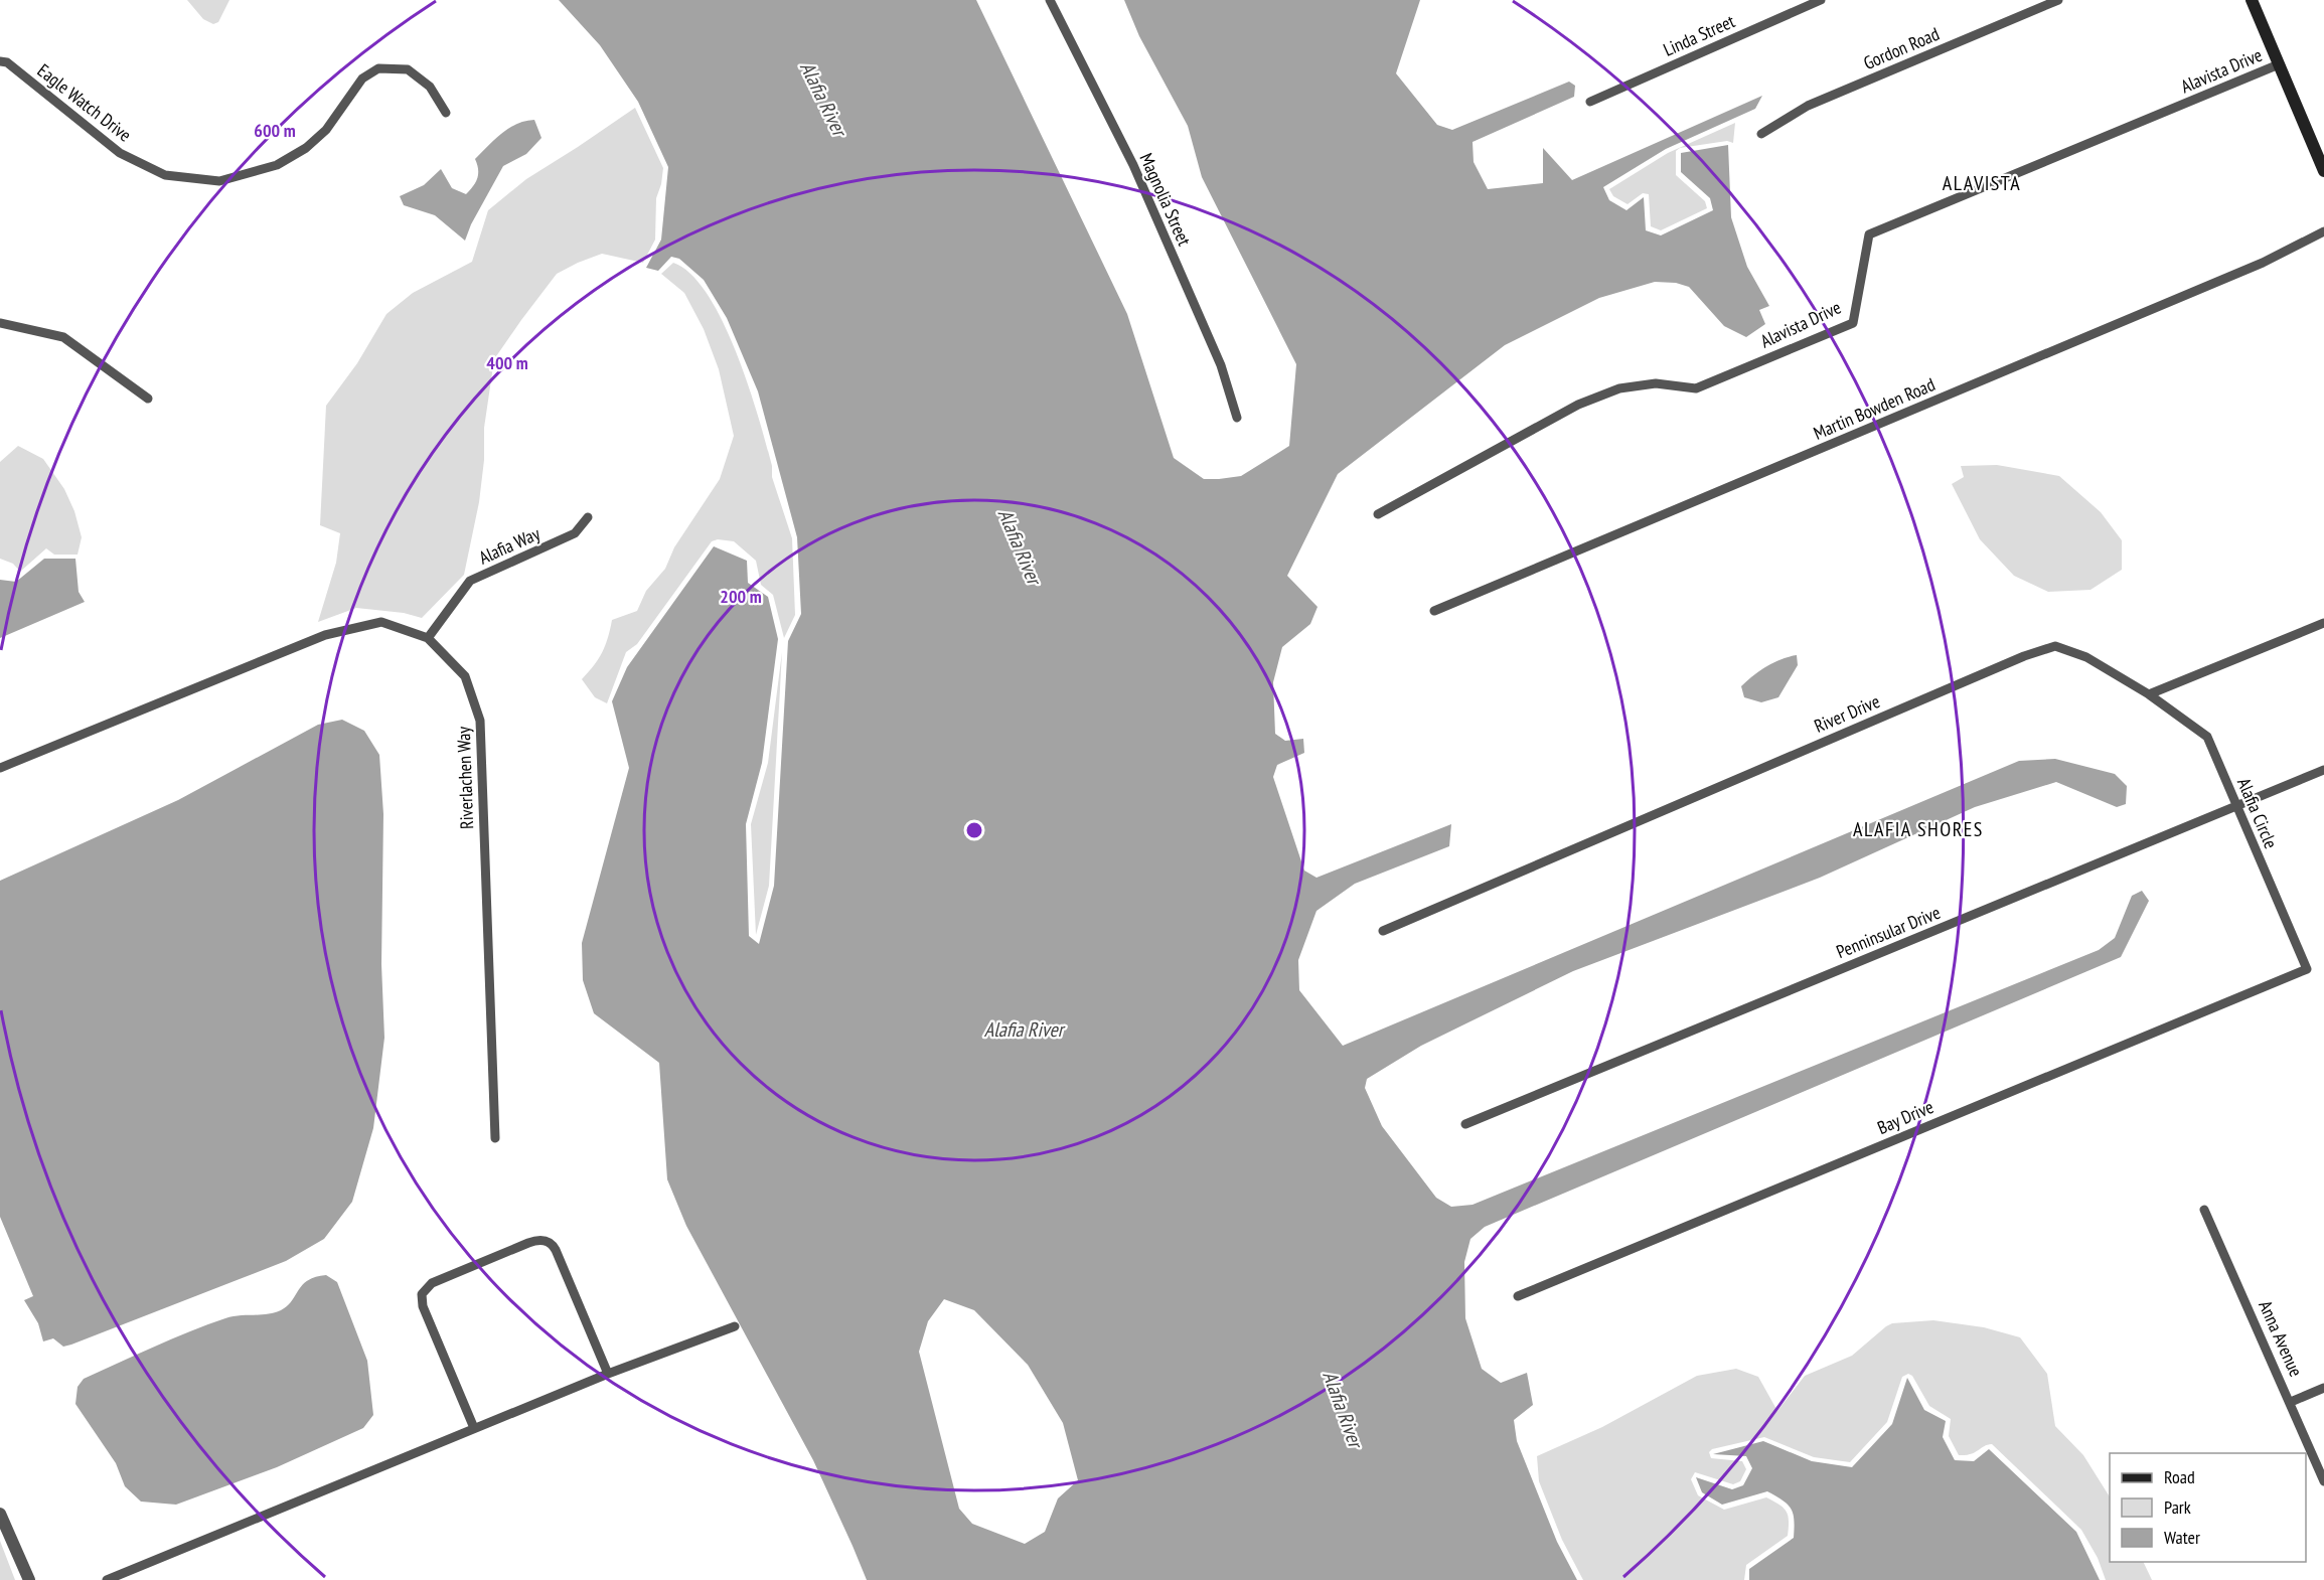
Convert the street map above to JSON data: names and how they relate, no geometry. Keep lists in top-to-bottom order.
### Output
{
  "streets": {
    "street": [
      "Linda Street",
      "Gordon Road",
      "Alavista Drive",
      "Eagle Watch Drive",
      "Magnolia Street",
      "Martin Bowden Road",
      "Alafia Way",
      "River Drive",
      "Riverlachen Way",
      "Alafia Circle",
      "Penninsular Drive",
      "Bay Drive",
      "Anna Avenue"
    ]
  },
  "crossings": [
    ["Alafia Way", "Riverlachen Way"],
    ["River Drive", "Alafia Circle"],
    ["Alafia Circle", "Penninsular Drive"],
    ["Alafia Circle", "Bay Drive"]
  ],
  "districts": ["ALAVISTA", "ALAFIA SHORES"],
  "water": ["Alafia River"],
  "legend": ["Road", "Park", "Water"],
  "rings": ["600 m", "400 m", "200 m"]
}
